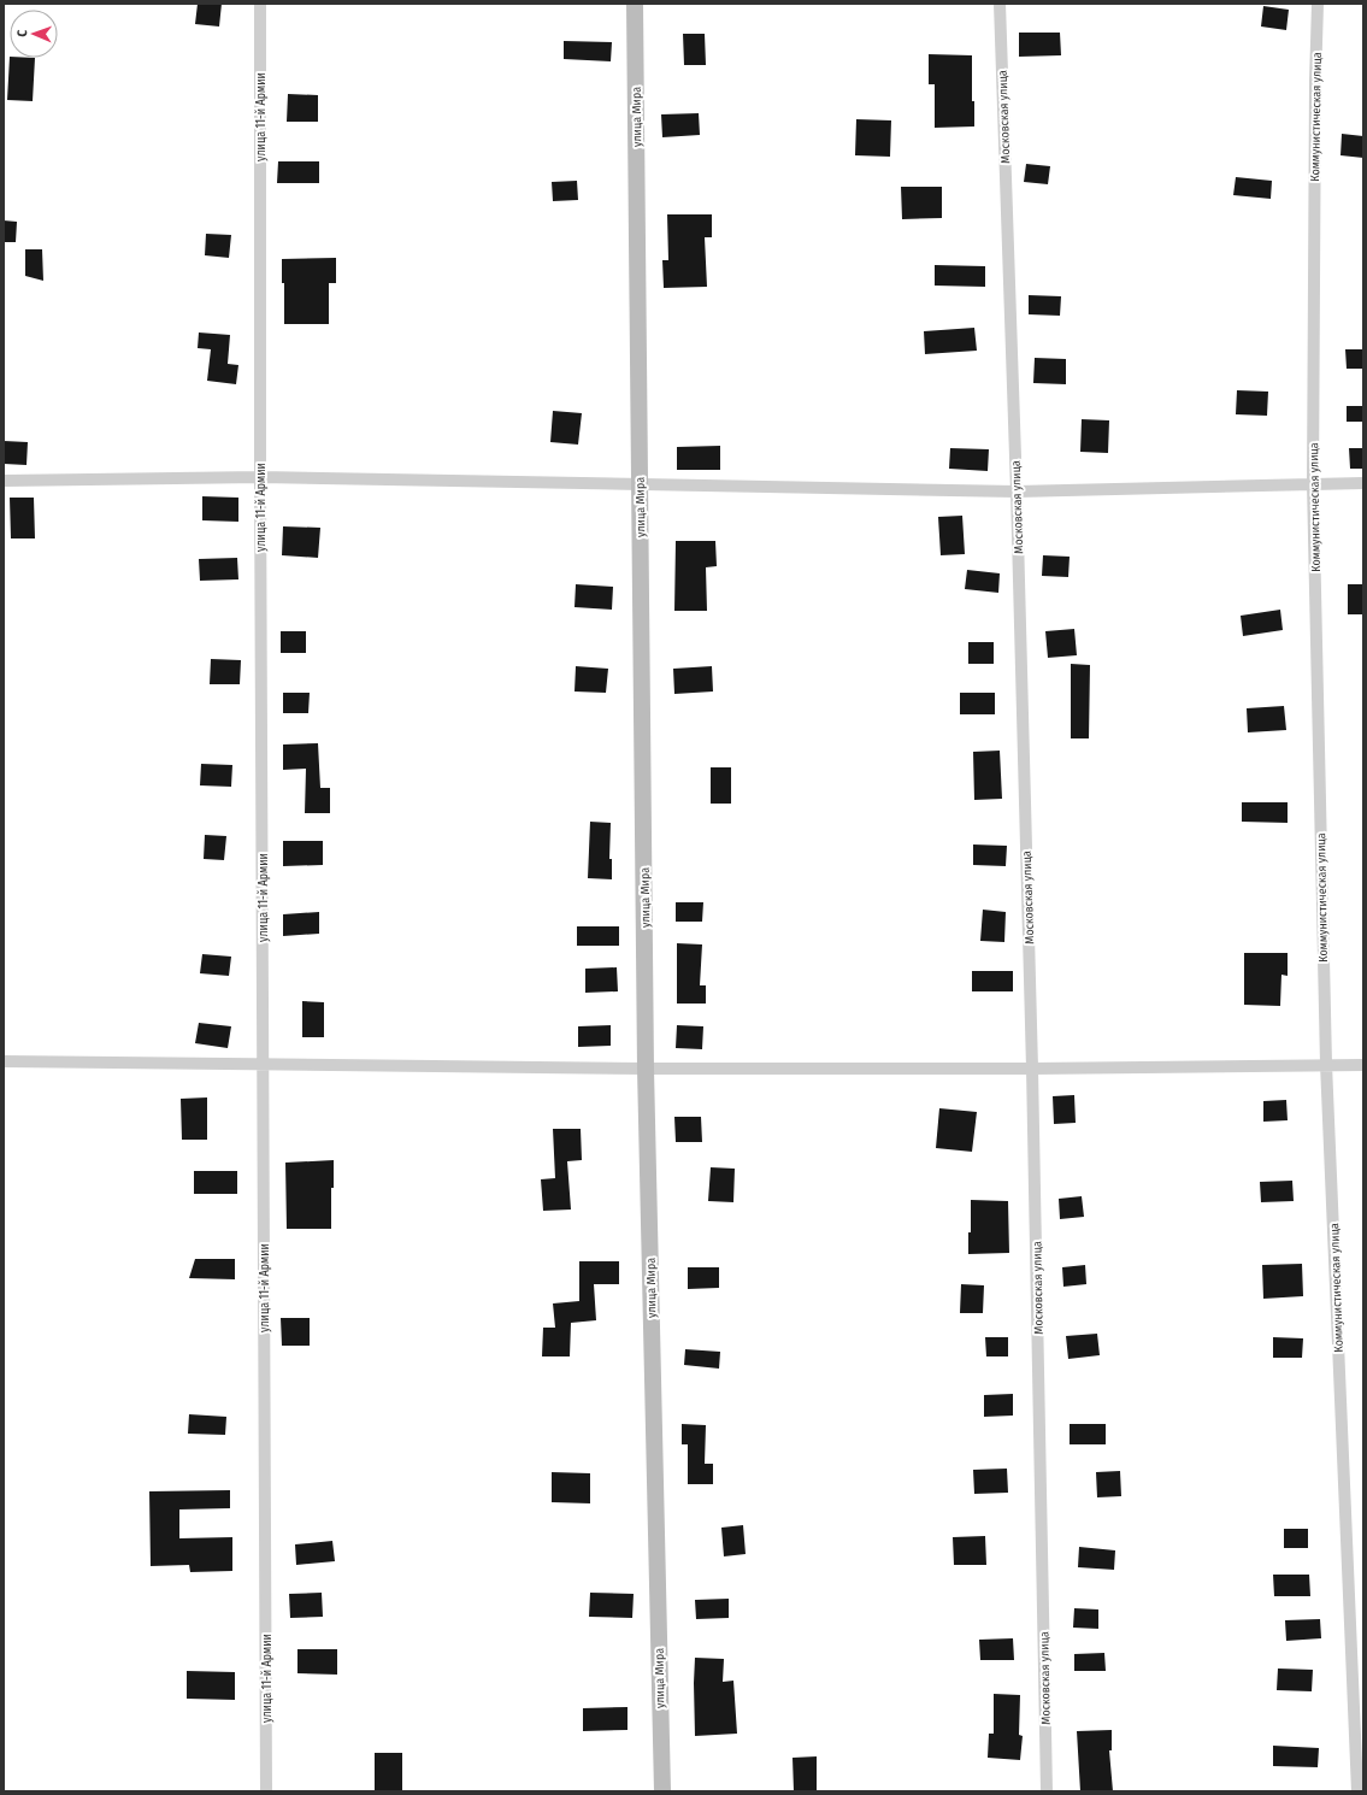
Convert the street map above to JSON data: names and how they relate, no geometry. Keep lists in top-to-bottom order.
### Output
{
  "streets": {
    "street": [
      "улица 11-й Армии",
      "улица Мира",
      "Московская улица",
      "Коммунистическая улица"
    ]
  },
  "north": "left"
}
